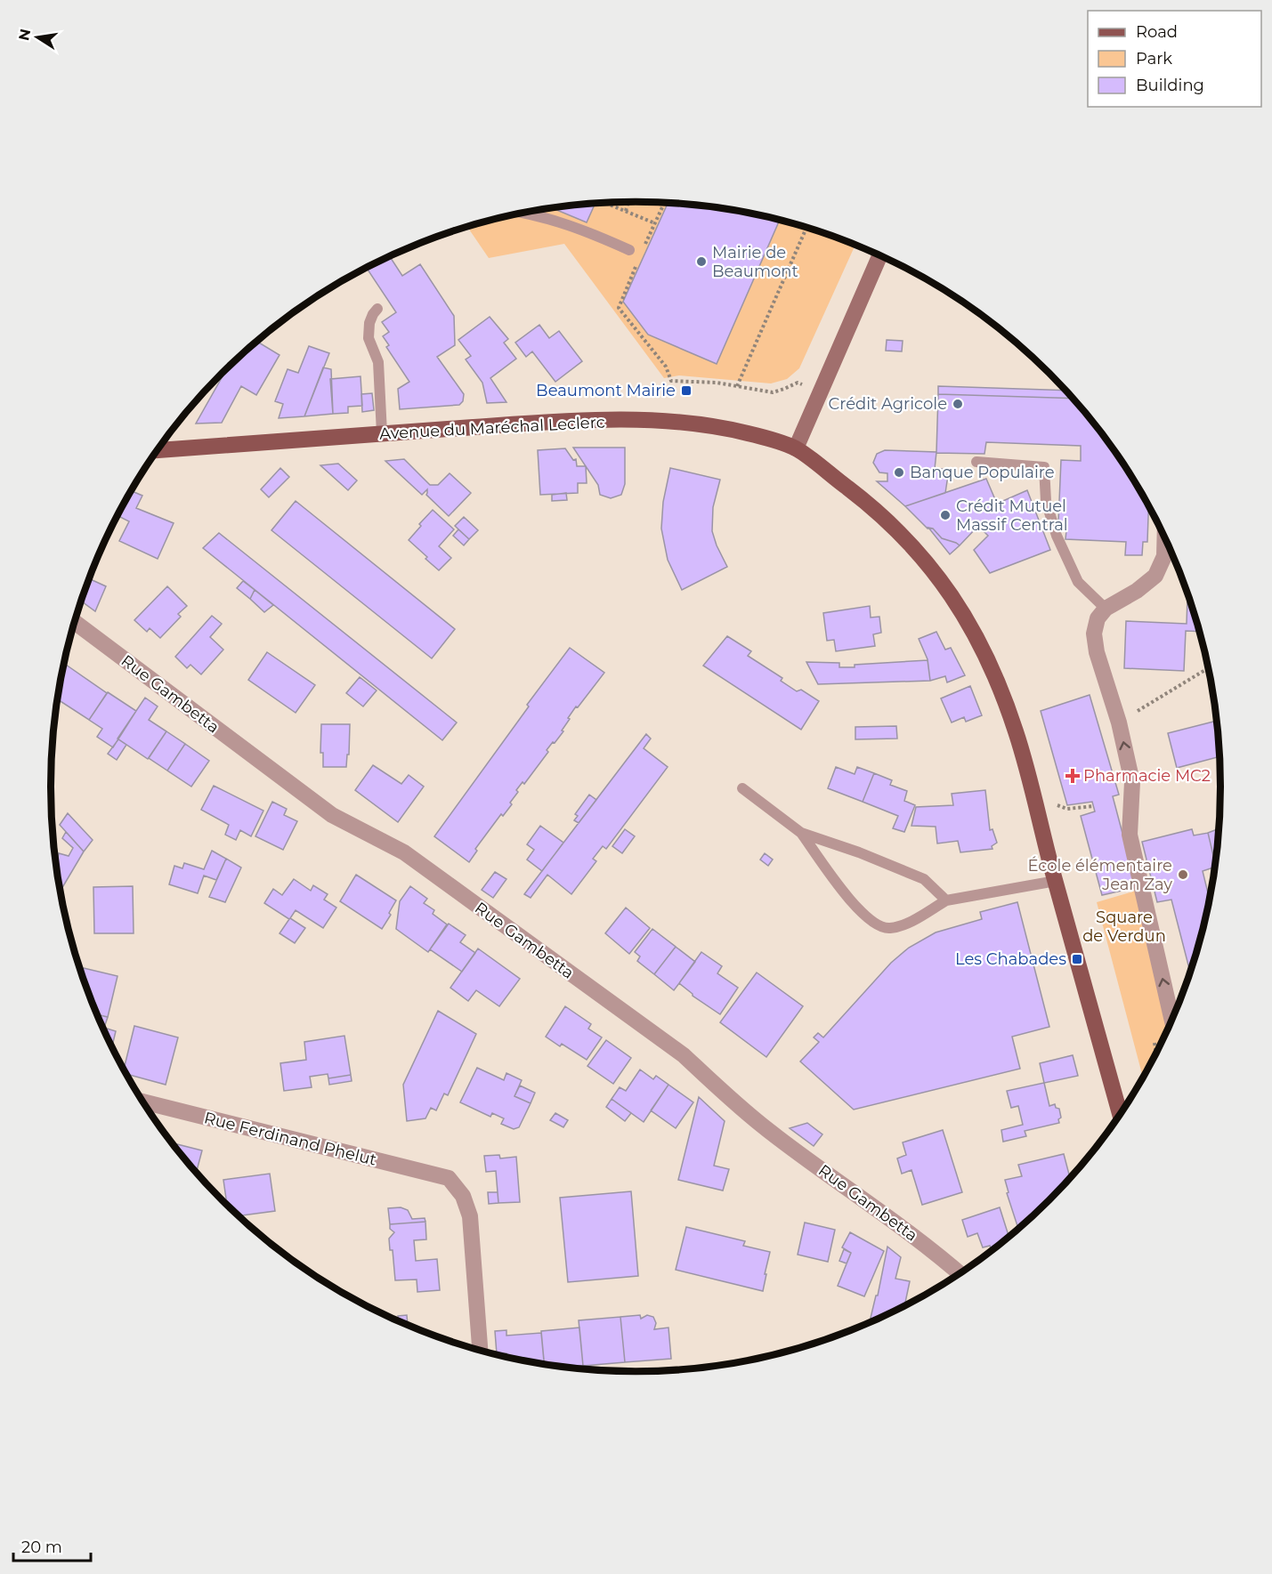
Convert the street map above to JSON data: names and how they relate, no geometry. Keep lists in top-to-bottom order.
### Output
{
  "streets": {
    "main road": ["Avenue du Maréchal Leclerc"],
    "street": ["Rue Gambetta", "Rue Ferdinand Phelut"]
  },
  "parks": ["Square de Verdun"],
  "places": {
    "other": [
      "Mairie de Beaumont",
      "Crédit Agricole",
      "Banque Populaire",
      "Crédit Mutuel Massif Central",
      "École élémentaire Jean Zay"
    ],
    "transit": ["Beaumont Mairie", "Les Chabades"],
    "health": ["Pharmacie MC2"]
  },
  "legend": ["Road", "Park", "Building"],
  "scale_bar": "20 m",
  "north": "left"
}
